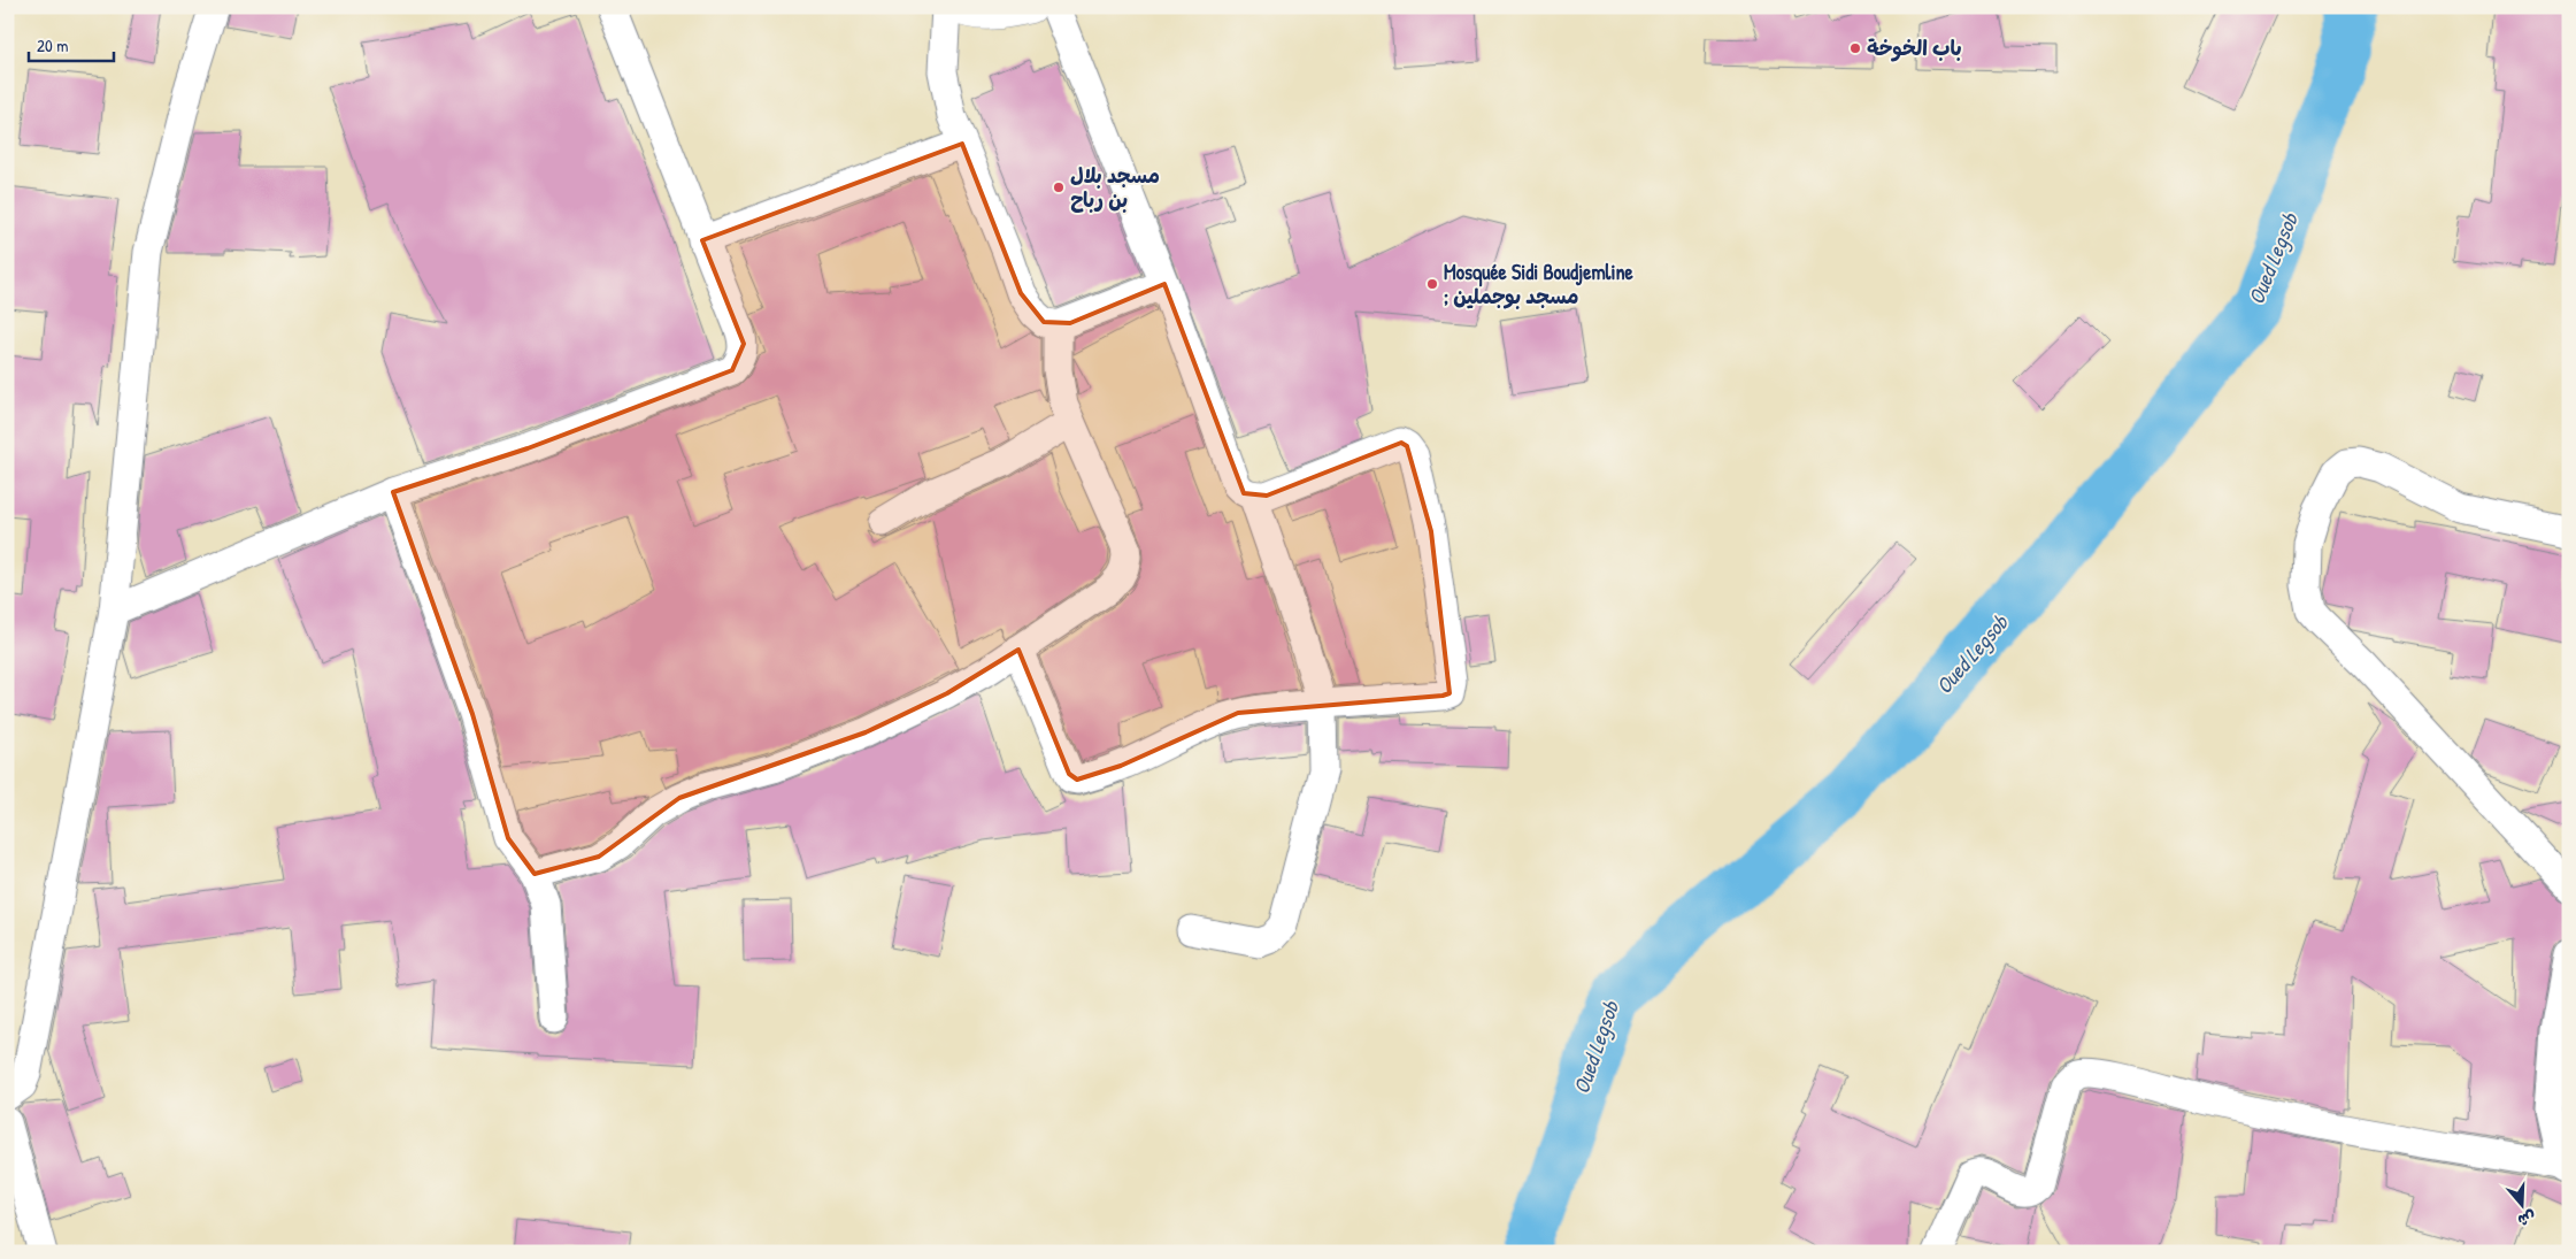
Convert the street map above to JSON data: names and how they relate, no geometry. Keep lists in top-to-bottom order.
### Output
{
  "water": ["Oued Legsob"],
  "places": ["باب الخوخة", "مسجد بلال بن رباح", "Mosquée Sidi Boudjemline ; مسجد بوجملين"],
  "scale_bar": "20 m",
  "north": "bottom"
}
